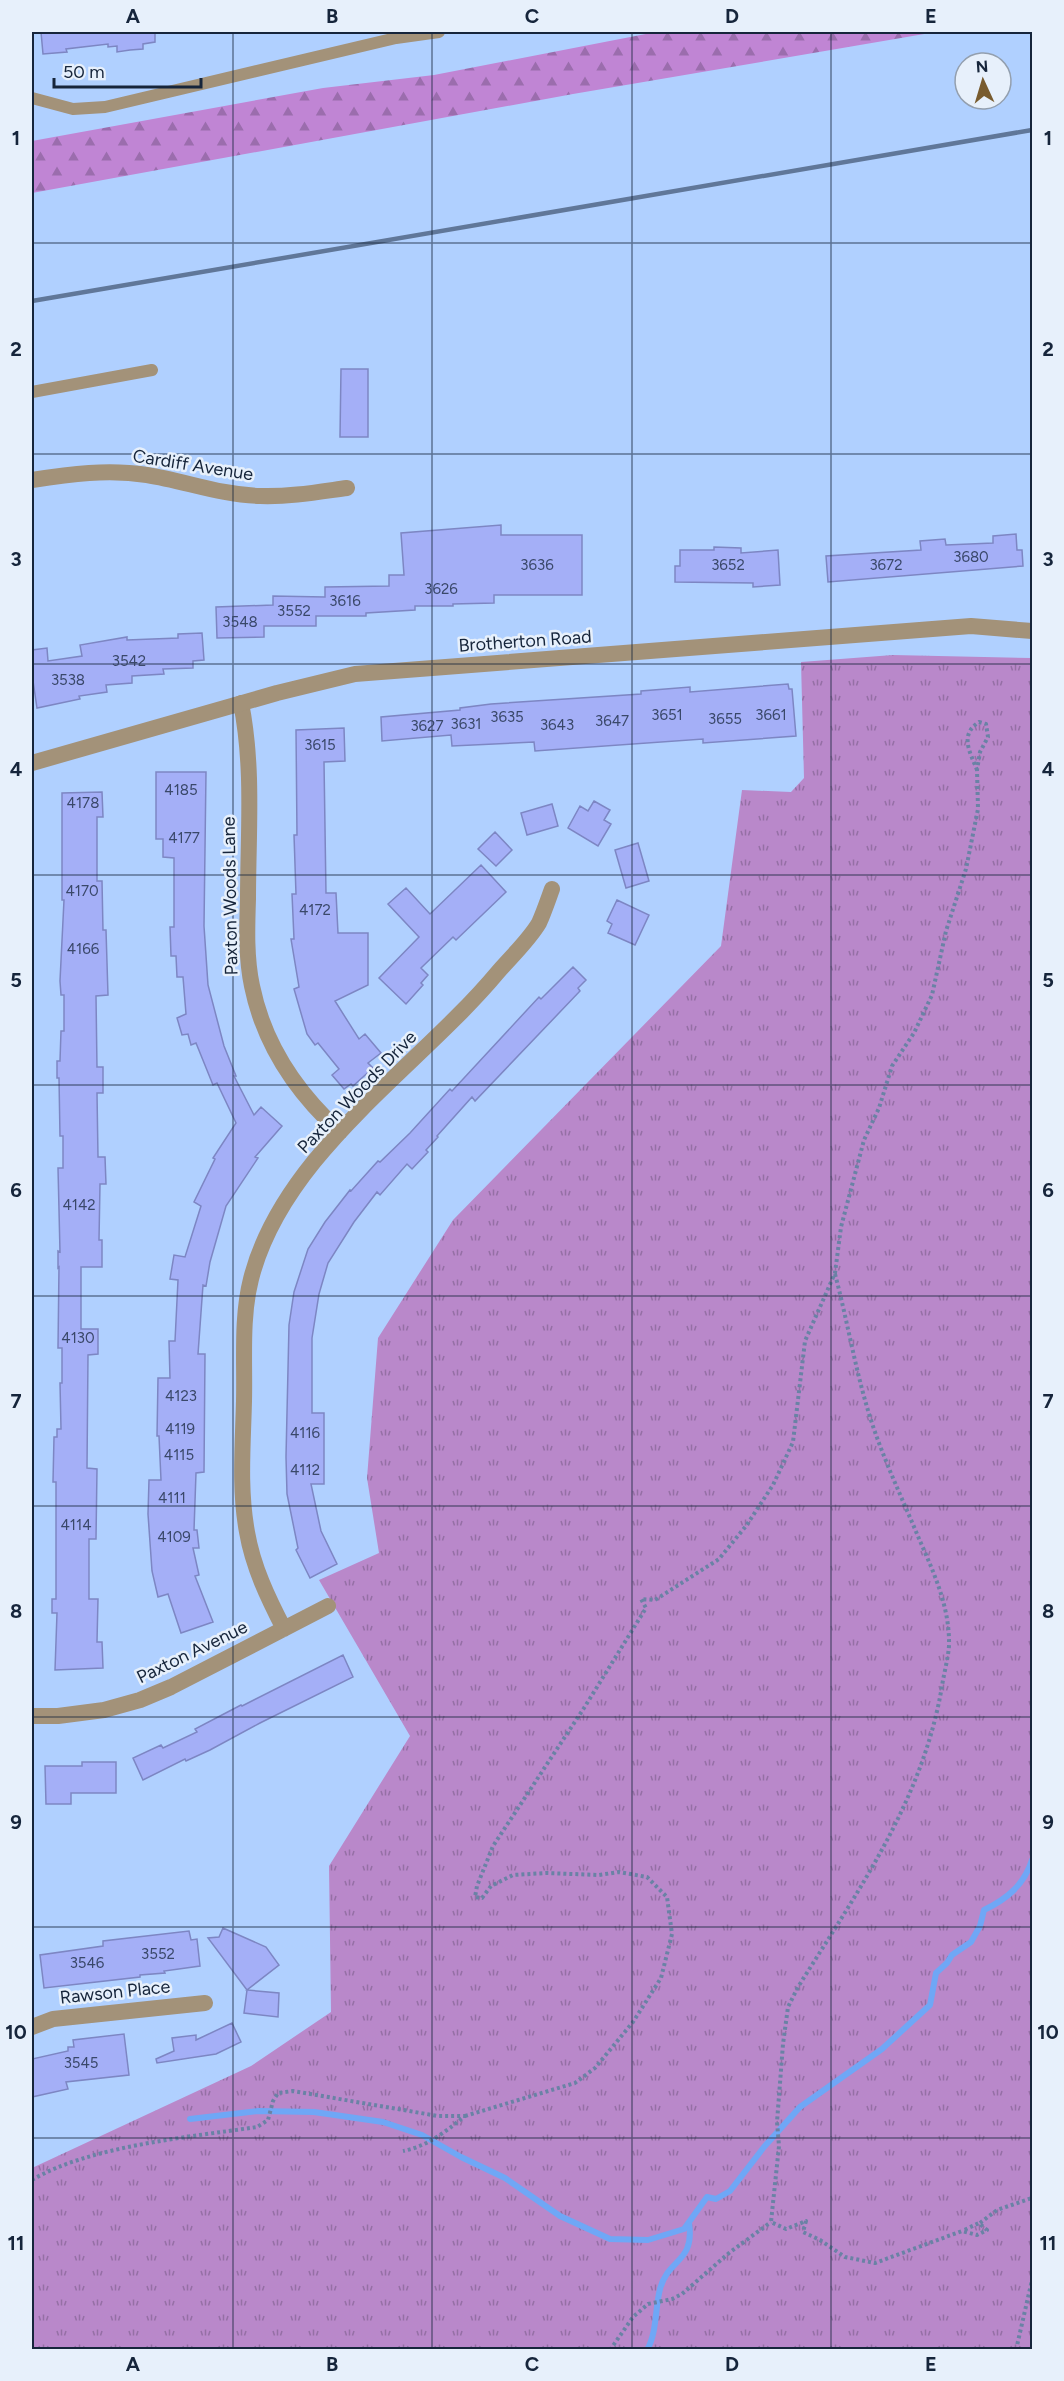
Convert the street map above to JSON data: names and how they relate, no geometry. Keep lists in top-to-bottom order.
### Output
{
  "streets": {
    "street": [
      "Cardiff Avenue",
      "Brotherton Road",
      "Paxton Woods Lane",
      "Paxton Woods Drive",
      "Paxton Avenue",
      "Rawson Place"
    ]
  },
  "crossings": [
    ["Brotherton Road", "Paxton Woods Lane"],
    ["Paxton Woods Lane", "Paxton Woods Drive"],
    ["Paxton Woods Drive", "Paxton Avenue"]
  ],
  "house_numbers": [
    "3680",
    "3636",
    "3652",
    "3672",
    "3626",
    "3616",
    "3552",
    "3548",
    "3542",
    "3538",
    "3651",
    "3661",
    "3635",
    "3655",
    "3647",
    "3631",
    "3643",
    "3627",
    "3615",
    "4185",
    "4178",
    "4177",
    "4170",
    "4172",
    "4166",
    "4142",
    "4130",
    "4123",
    "4119",
    "4116",
    "4115",
    "4112",
    "4111",
    "4114",
    "4109",
    "3552",
    "3546",
    "3545"
  ],
  "scale_bar": "50 m",
  "north": "top",
  "grid": {
    "columns": [
      "A",
      "B",
      "C",
      "D",
      "E"
    ],
    "rows": [
      "1",
      "2",
      "3",
      "4",
      "5",
      "6",
      "7",
      "8",
      "9",
      "10",
      "11"
    ]
  }
}
